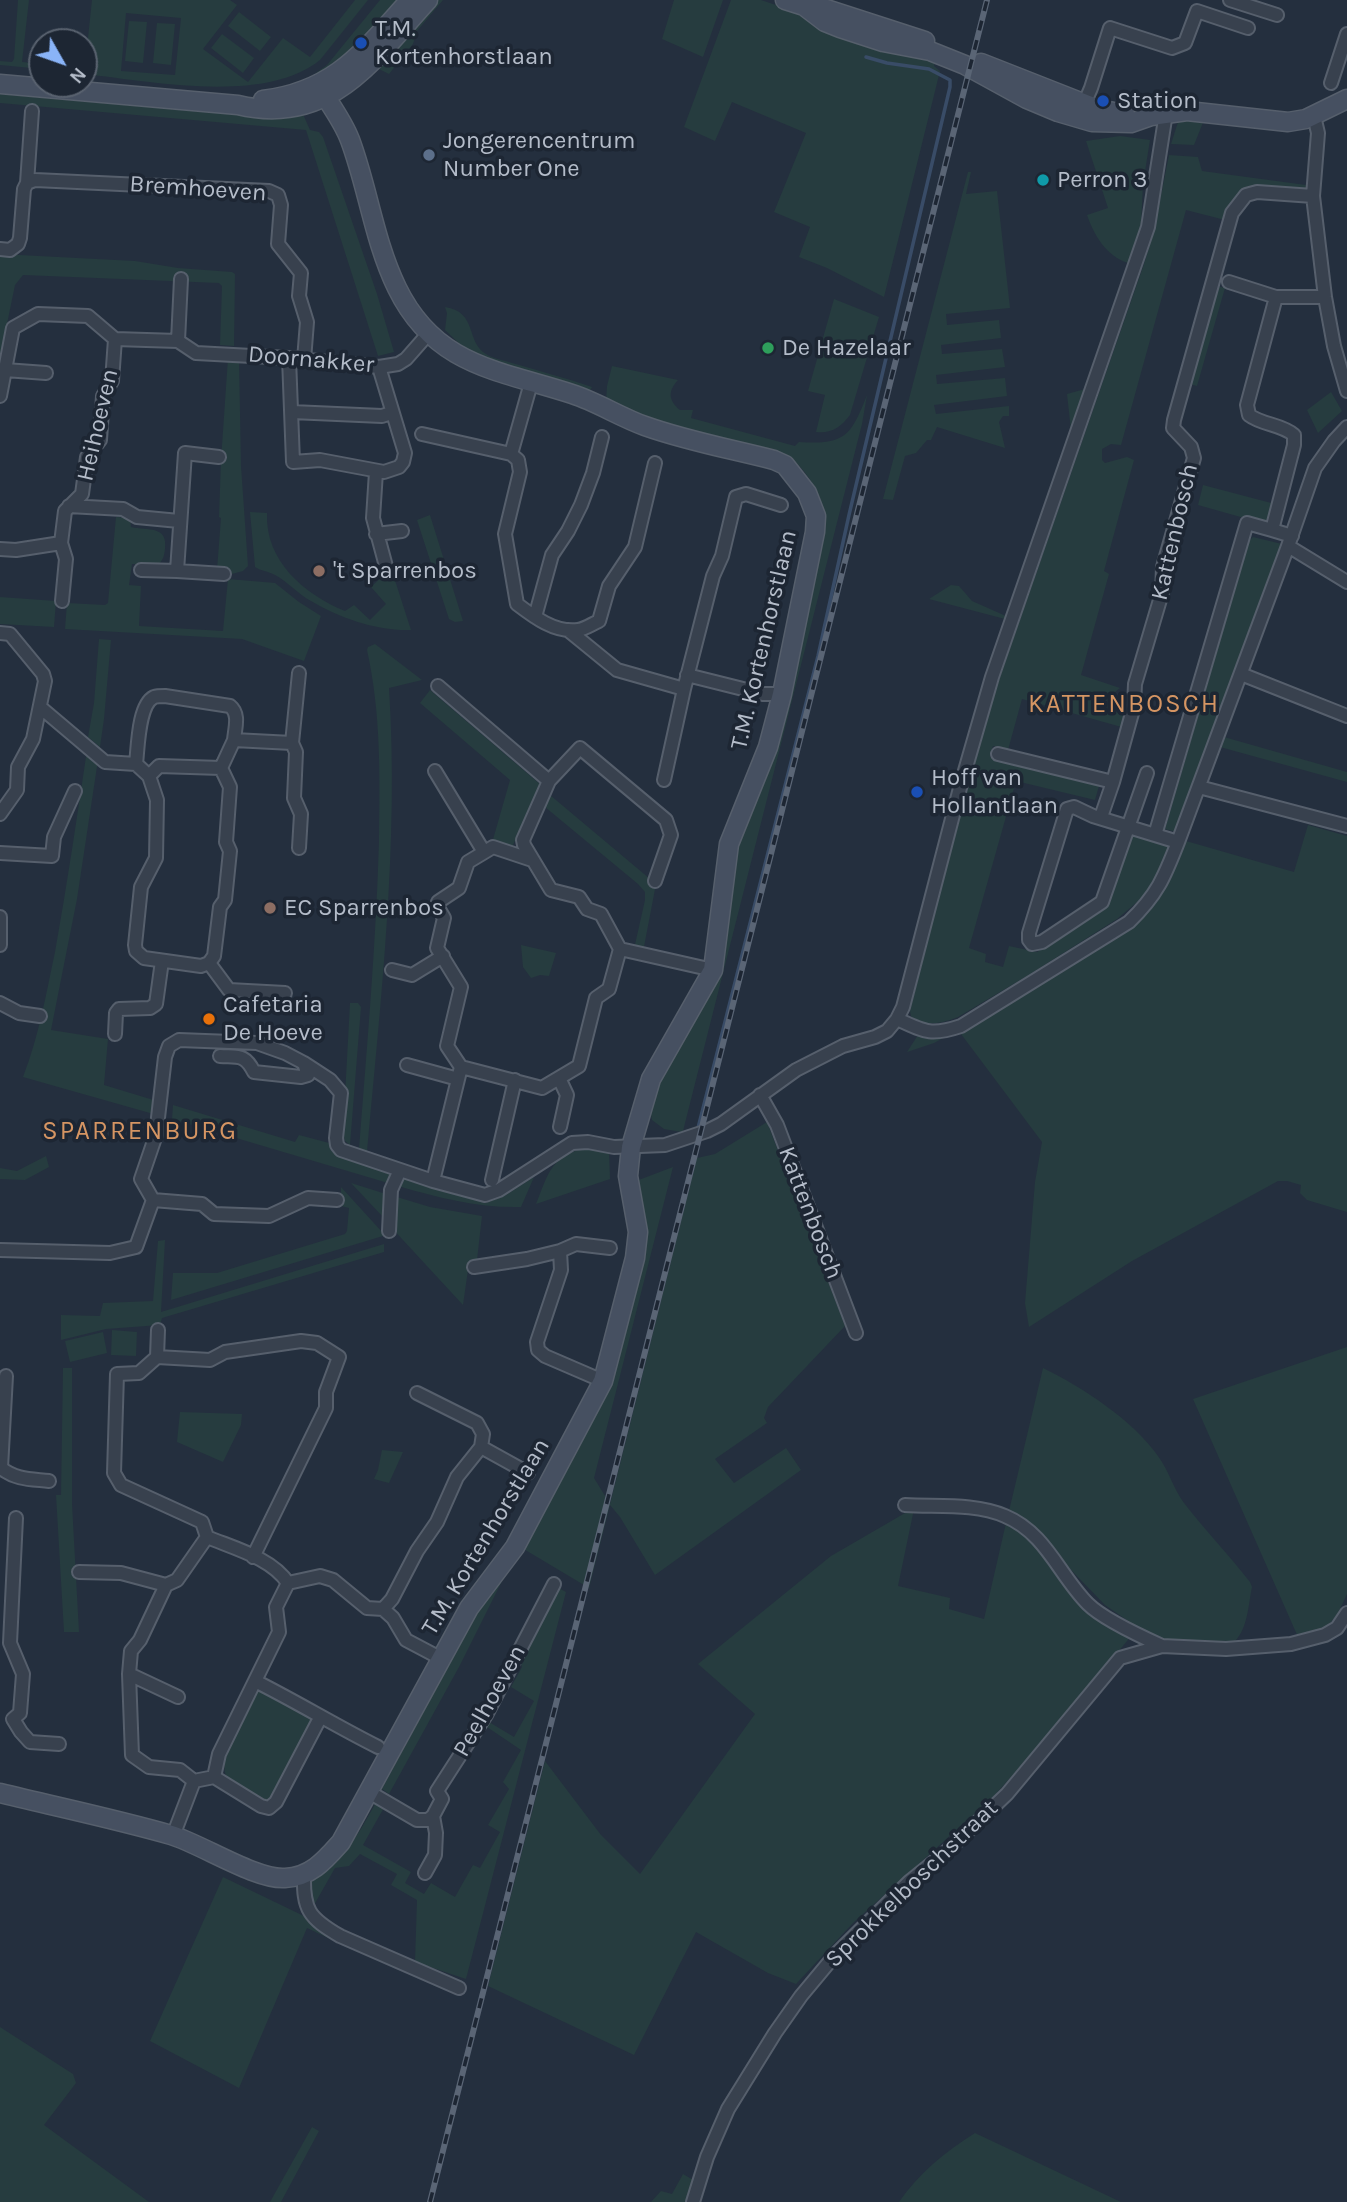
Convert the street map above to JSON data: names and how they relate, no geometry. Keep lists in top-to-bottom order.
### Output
{
  "streets": {
    "street": [
      "Bremhoeven",
      "Doornakker",
      "Heihoeven",
      "Kattenbosch",
      "T.M. Kortenhorstlaan",
      "Peelhoeven",
      "Sprokkelboschstraat"
    ]
  },
  "crossings": [
    ["Bremhoeven", "Doornakker"],
    ["Doornakker", "Heihoeven"],
    ["Doornakker", "T.M. Kortenhorstlaan"]
  ],
  "districts": ["KATTENBOSCH", "SPARRENBURG"],
  "places": [
    "T.M. Kortenhorstlaan",
    "Station",
    "Jongerencentrum Number One",
    "Perron 3",
    "De Hazelaar",
    "'t Sparrenbos",
    "Hoff van Hollantlaan",
    "EC Sparrenbos",
    "Cafetaria De Hoeve"
  ],
  "north": "bottom right"
}
